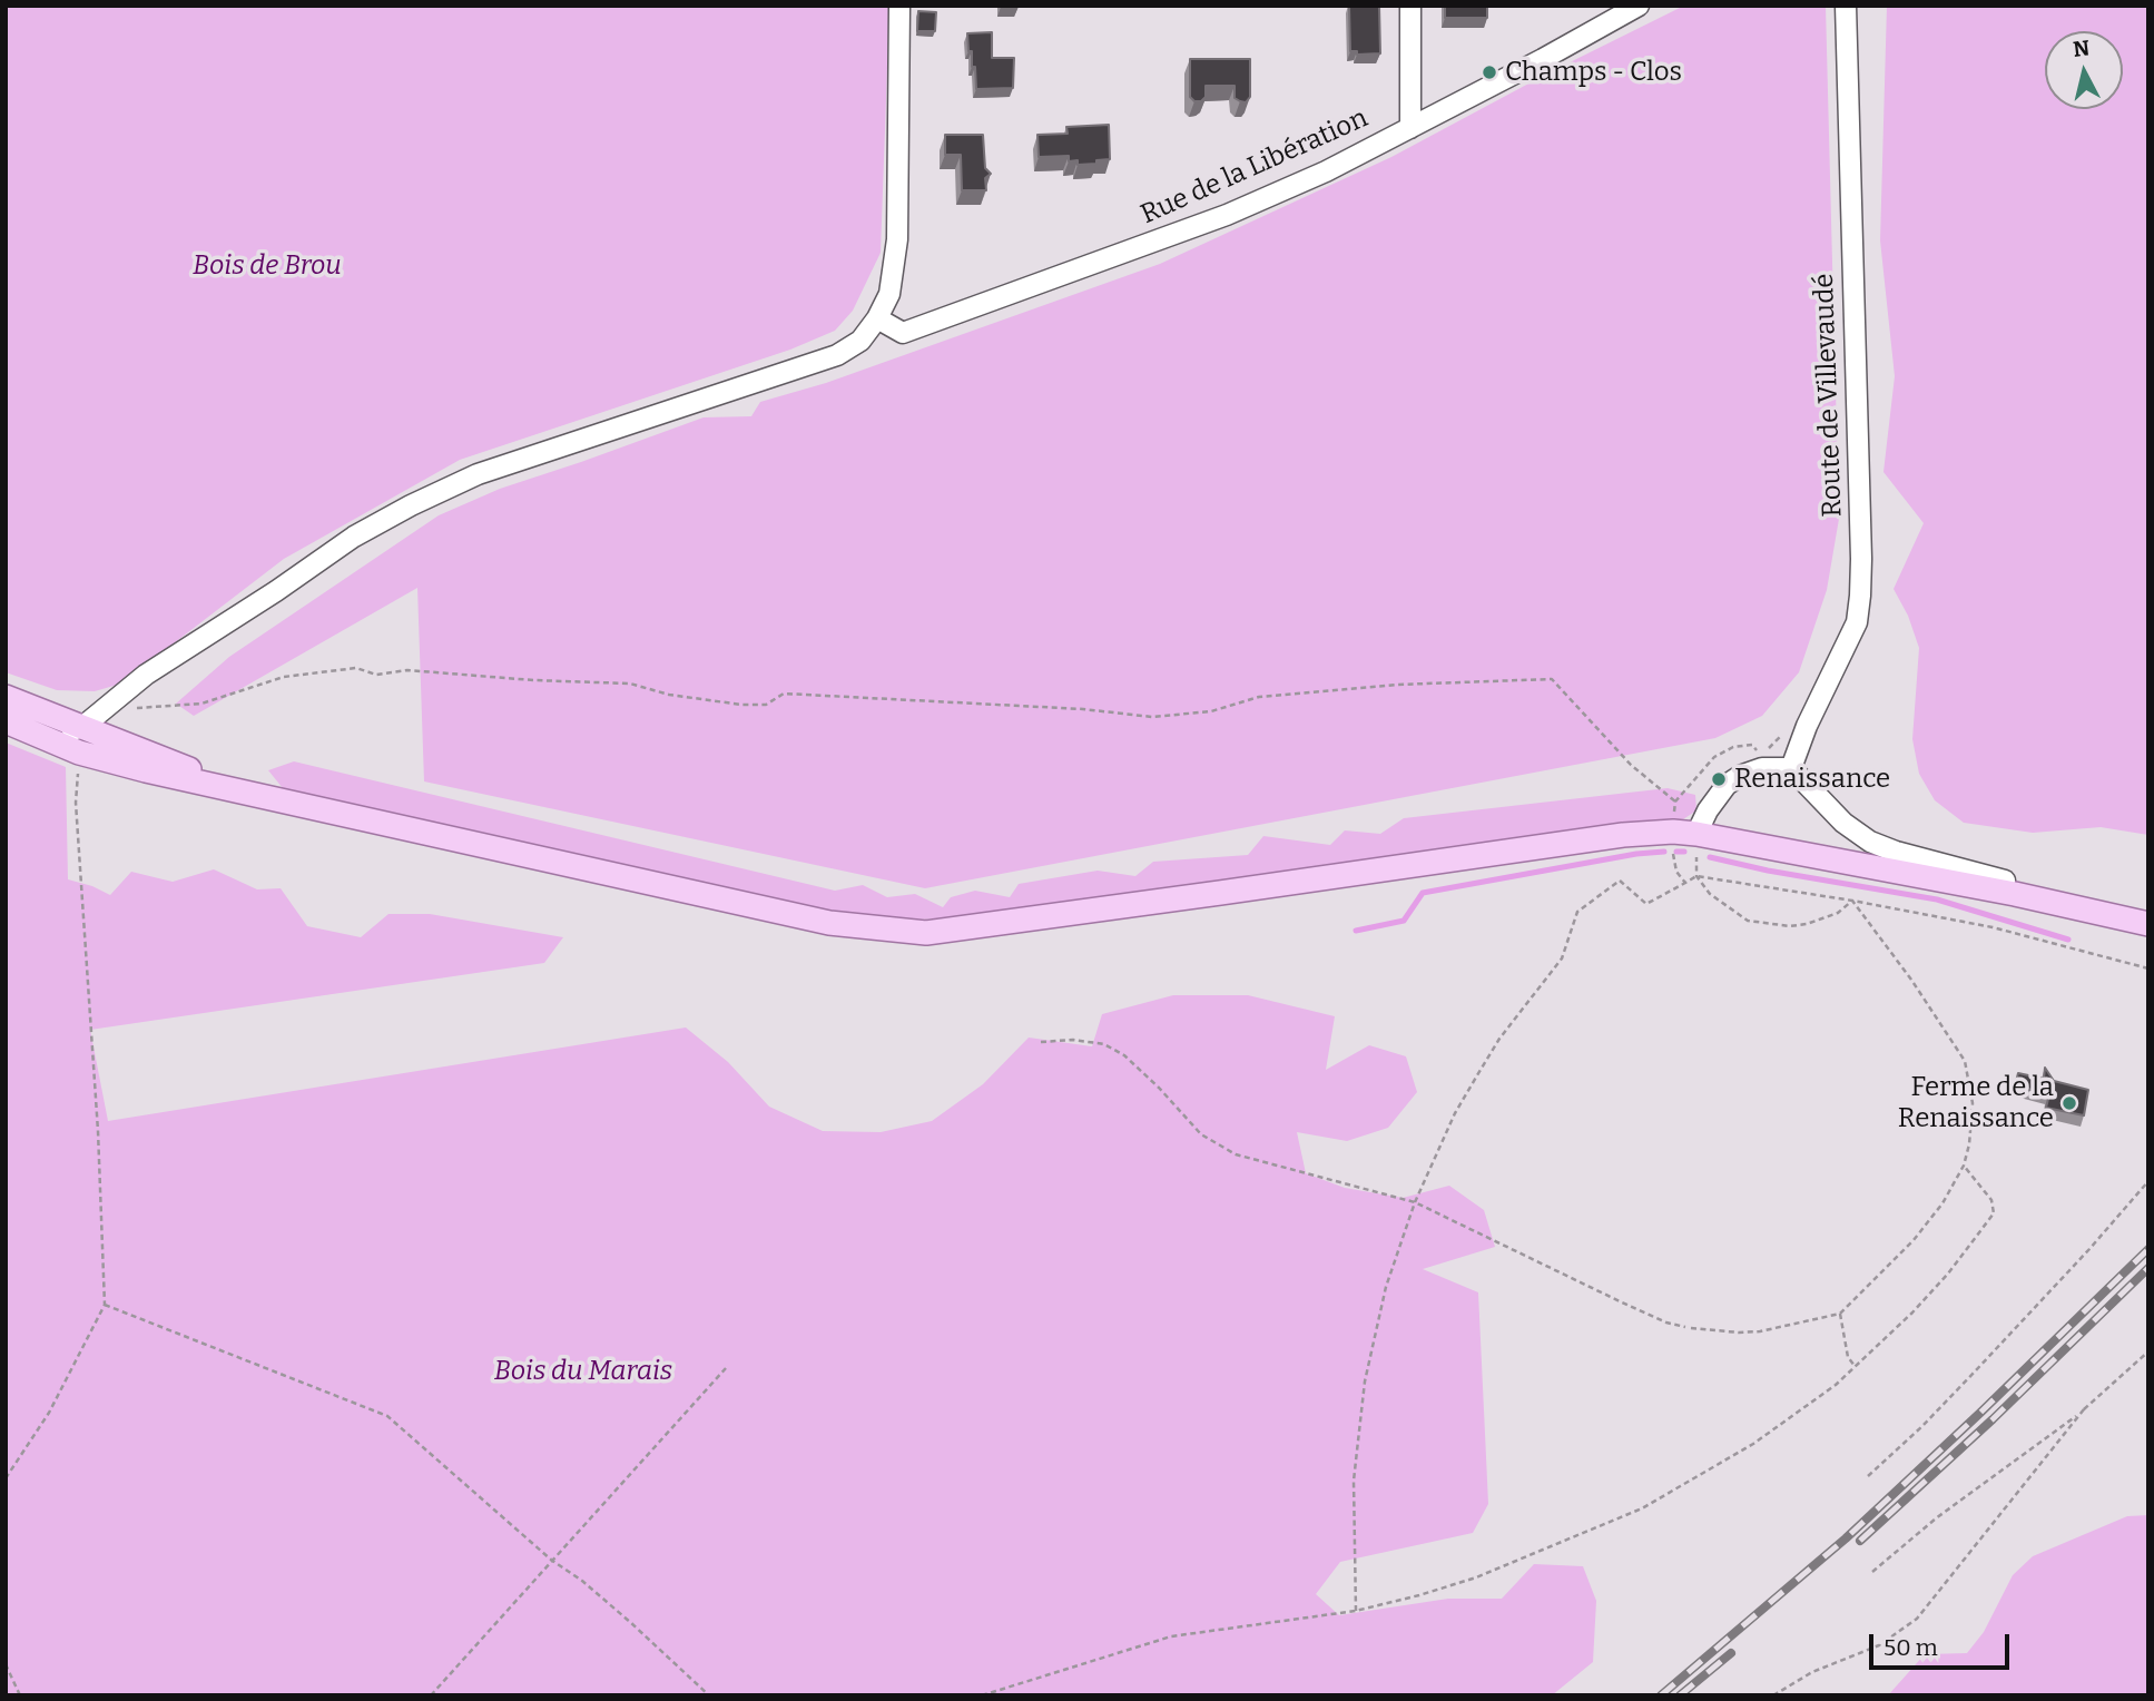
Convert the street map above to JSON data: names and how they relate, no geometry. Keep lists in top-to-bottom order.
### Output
{
  "streets": {
    "street": ["Rue de la Libération", "Route de Villevaudé"]
  },
  "parks": ["Bois de Brou", "Bois du Marais"],
  "places": ["Champs - Clos", "Renaissance", "Ferme de la Renaissance"],
  "scale_bar": "50 m",
  "north": "top"
}
